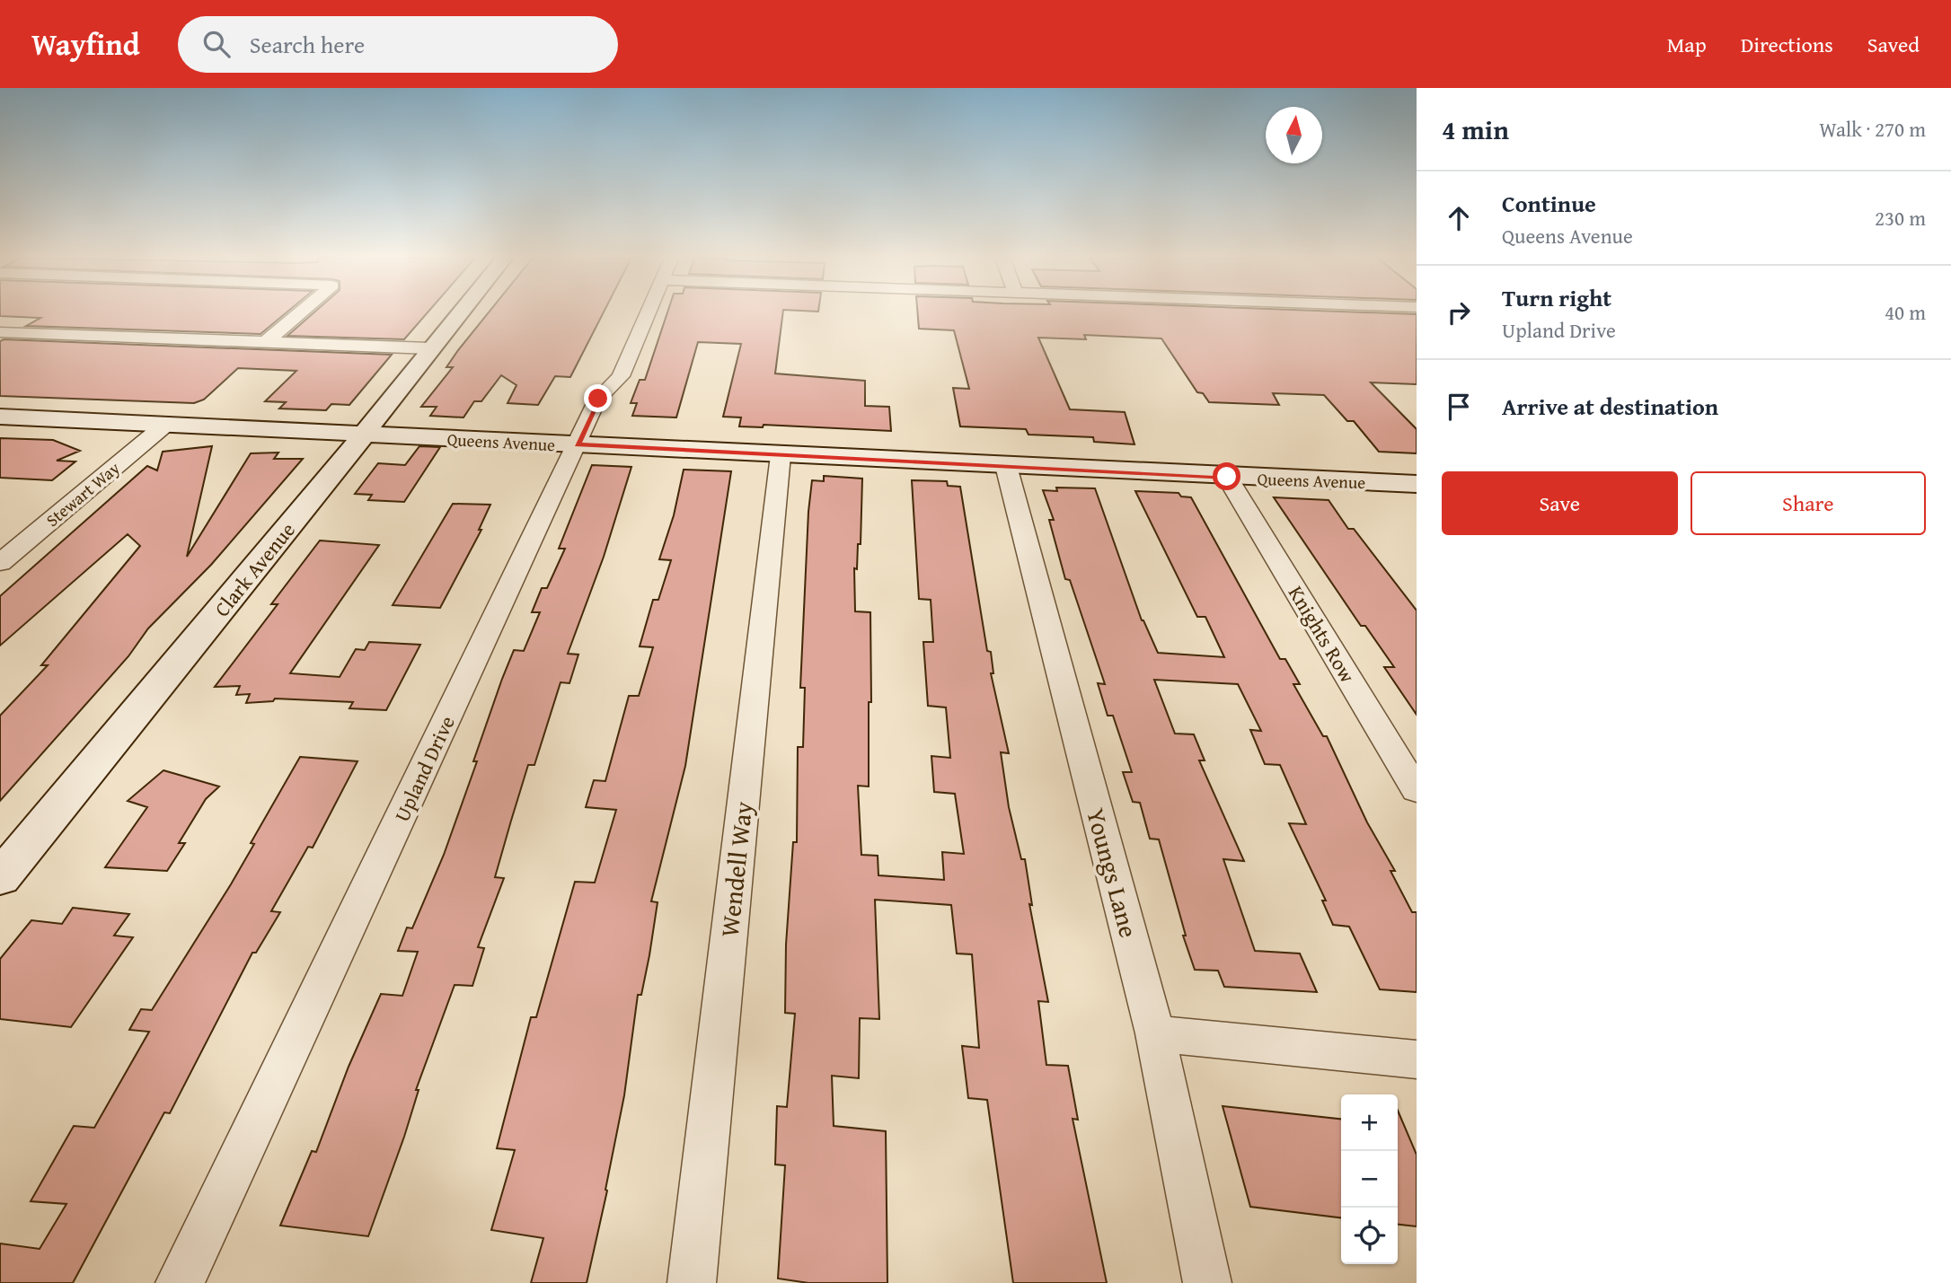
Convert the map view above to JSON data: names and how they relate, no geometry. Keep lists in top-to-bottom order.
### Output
{
  "streets": {
    "main road": ["Queens Avenue", "Clark Avenue"],
    "street": [
      "Stewart Way",
      "Knights Row",
      "Upland Drive",
      "Wendell Way",
      "Youngs Lane"
    ]
  },
  "crossings": [
    ["Queens Avenue", "Stewart Way"],
    ["Queens Avenue", "Clark Avenue"],
    ["Queens Avenue", "Knights Row"],
    ["Queens Avenue", "Upland Drive"],
    ["Queens Avenue", "Wendell Way"],
    ["Queens Avenue", "Youngs Lane"]
  ],
  "north": "top",
  "page": {
    "header": "Wayfind",
    "search": "Search here",
    "nav": ["Map", "Directions", "Saved"],
    "heading": ["4 min", "Walk · 270 m"],
    "list": [
      ["Continue", "Queens Avenue", "230 m"],
      ["Turn right", "Upland Drive", "40 m"],
      "Arrive at destination"
    ],
    "buttons": ["Save", "Share"],
    "map_buttons": ["+", "−"]
  }
}
